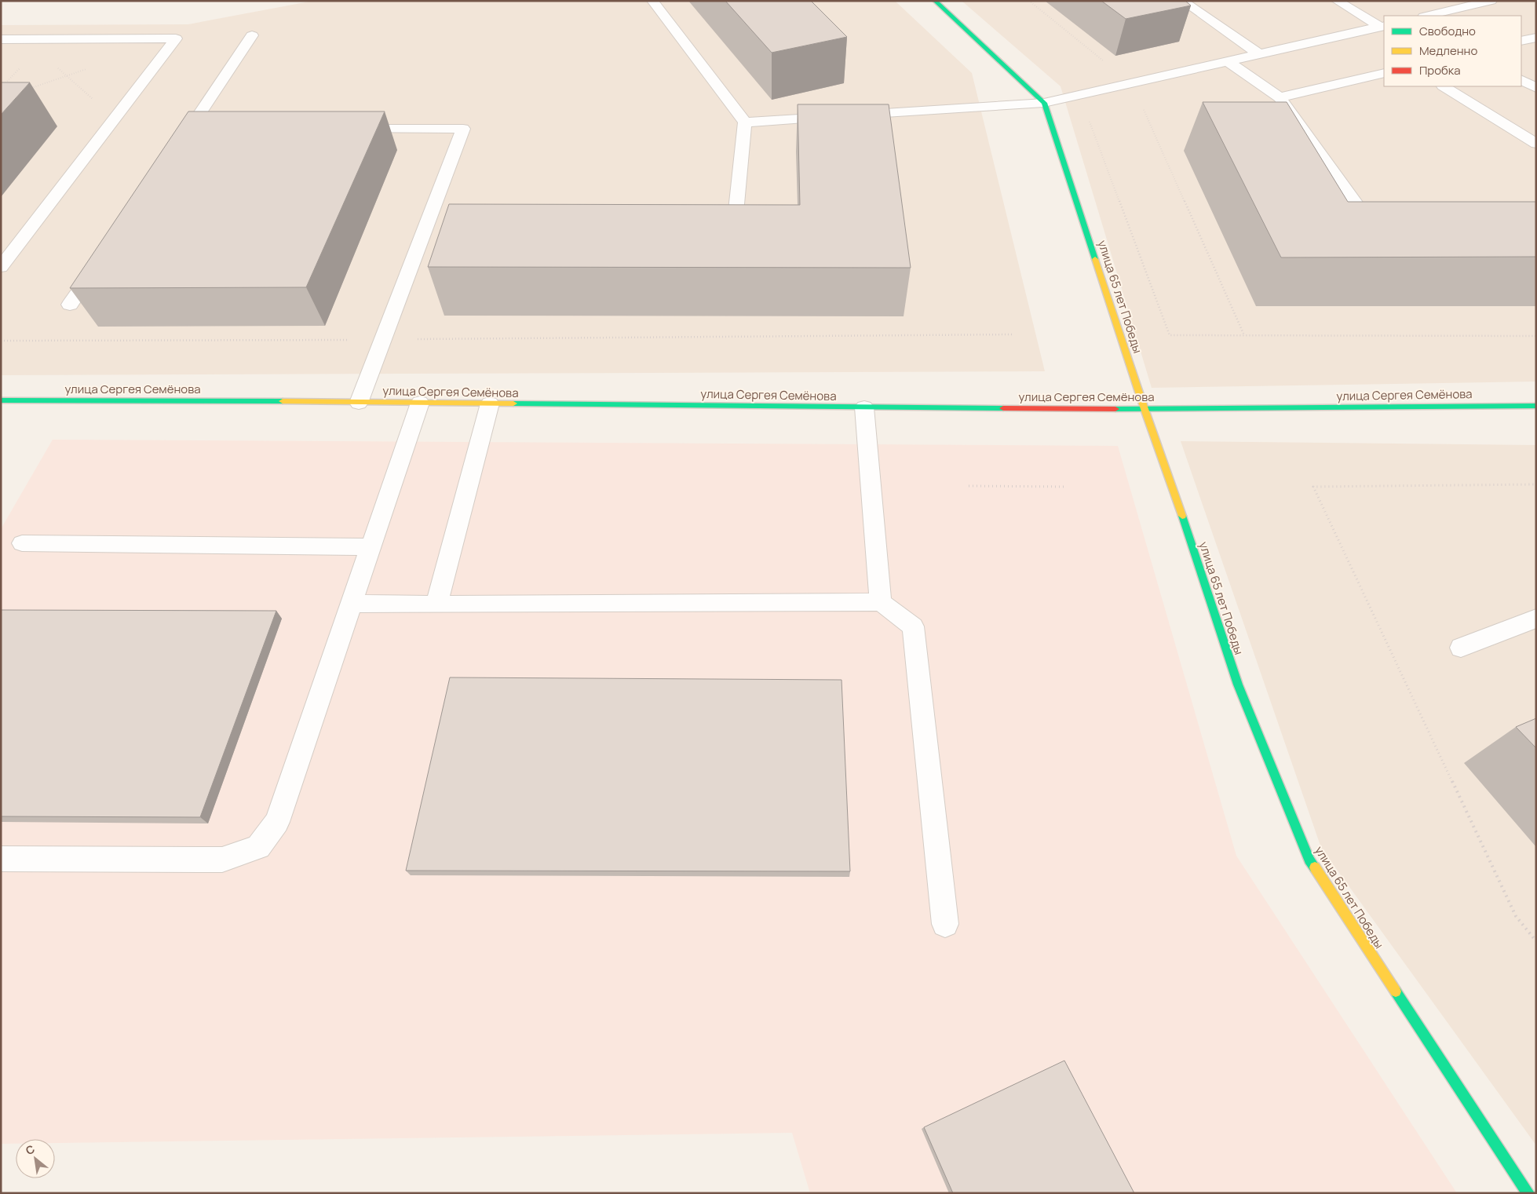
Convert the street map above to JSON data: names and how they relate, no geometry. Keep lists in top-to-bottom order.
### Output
{
  "streets": {
    "street": ["улица 65 лет Победы", "улица Сергея Семёнова"]
  },
  "crossings": [
    ["улица 65 лет Победы", "улица Сергея Семёнова"]
  ],
  "legend": ["Свободно", "Медленно", "Пробка"],
  "north": "top left"
}
